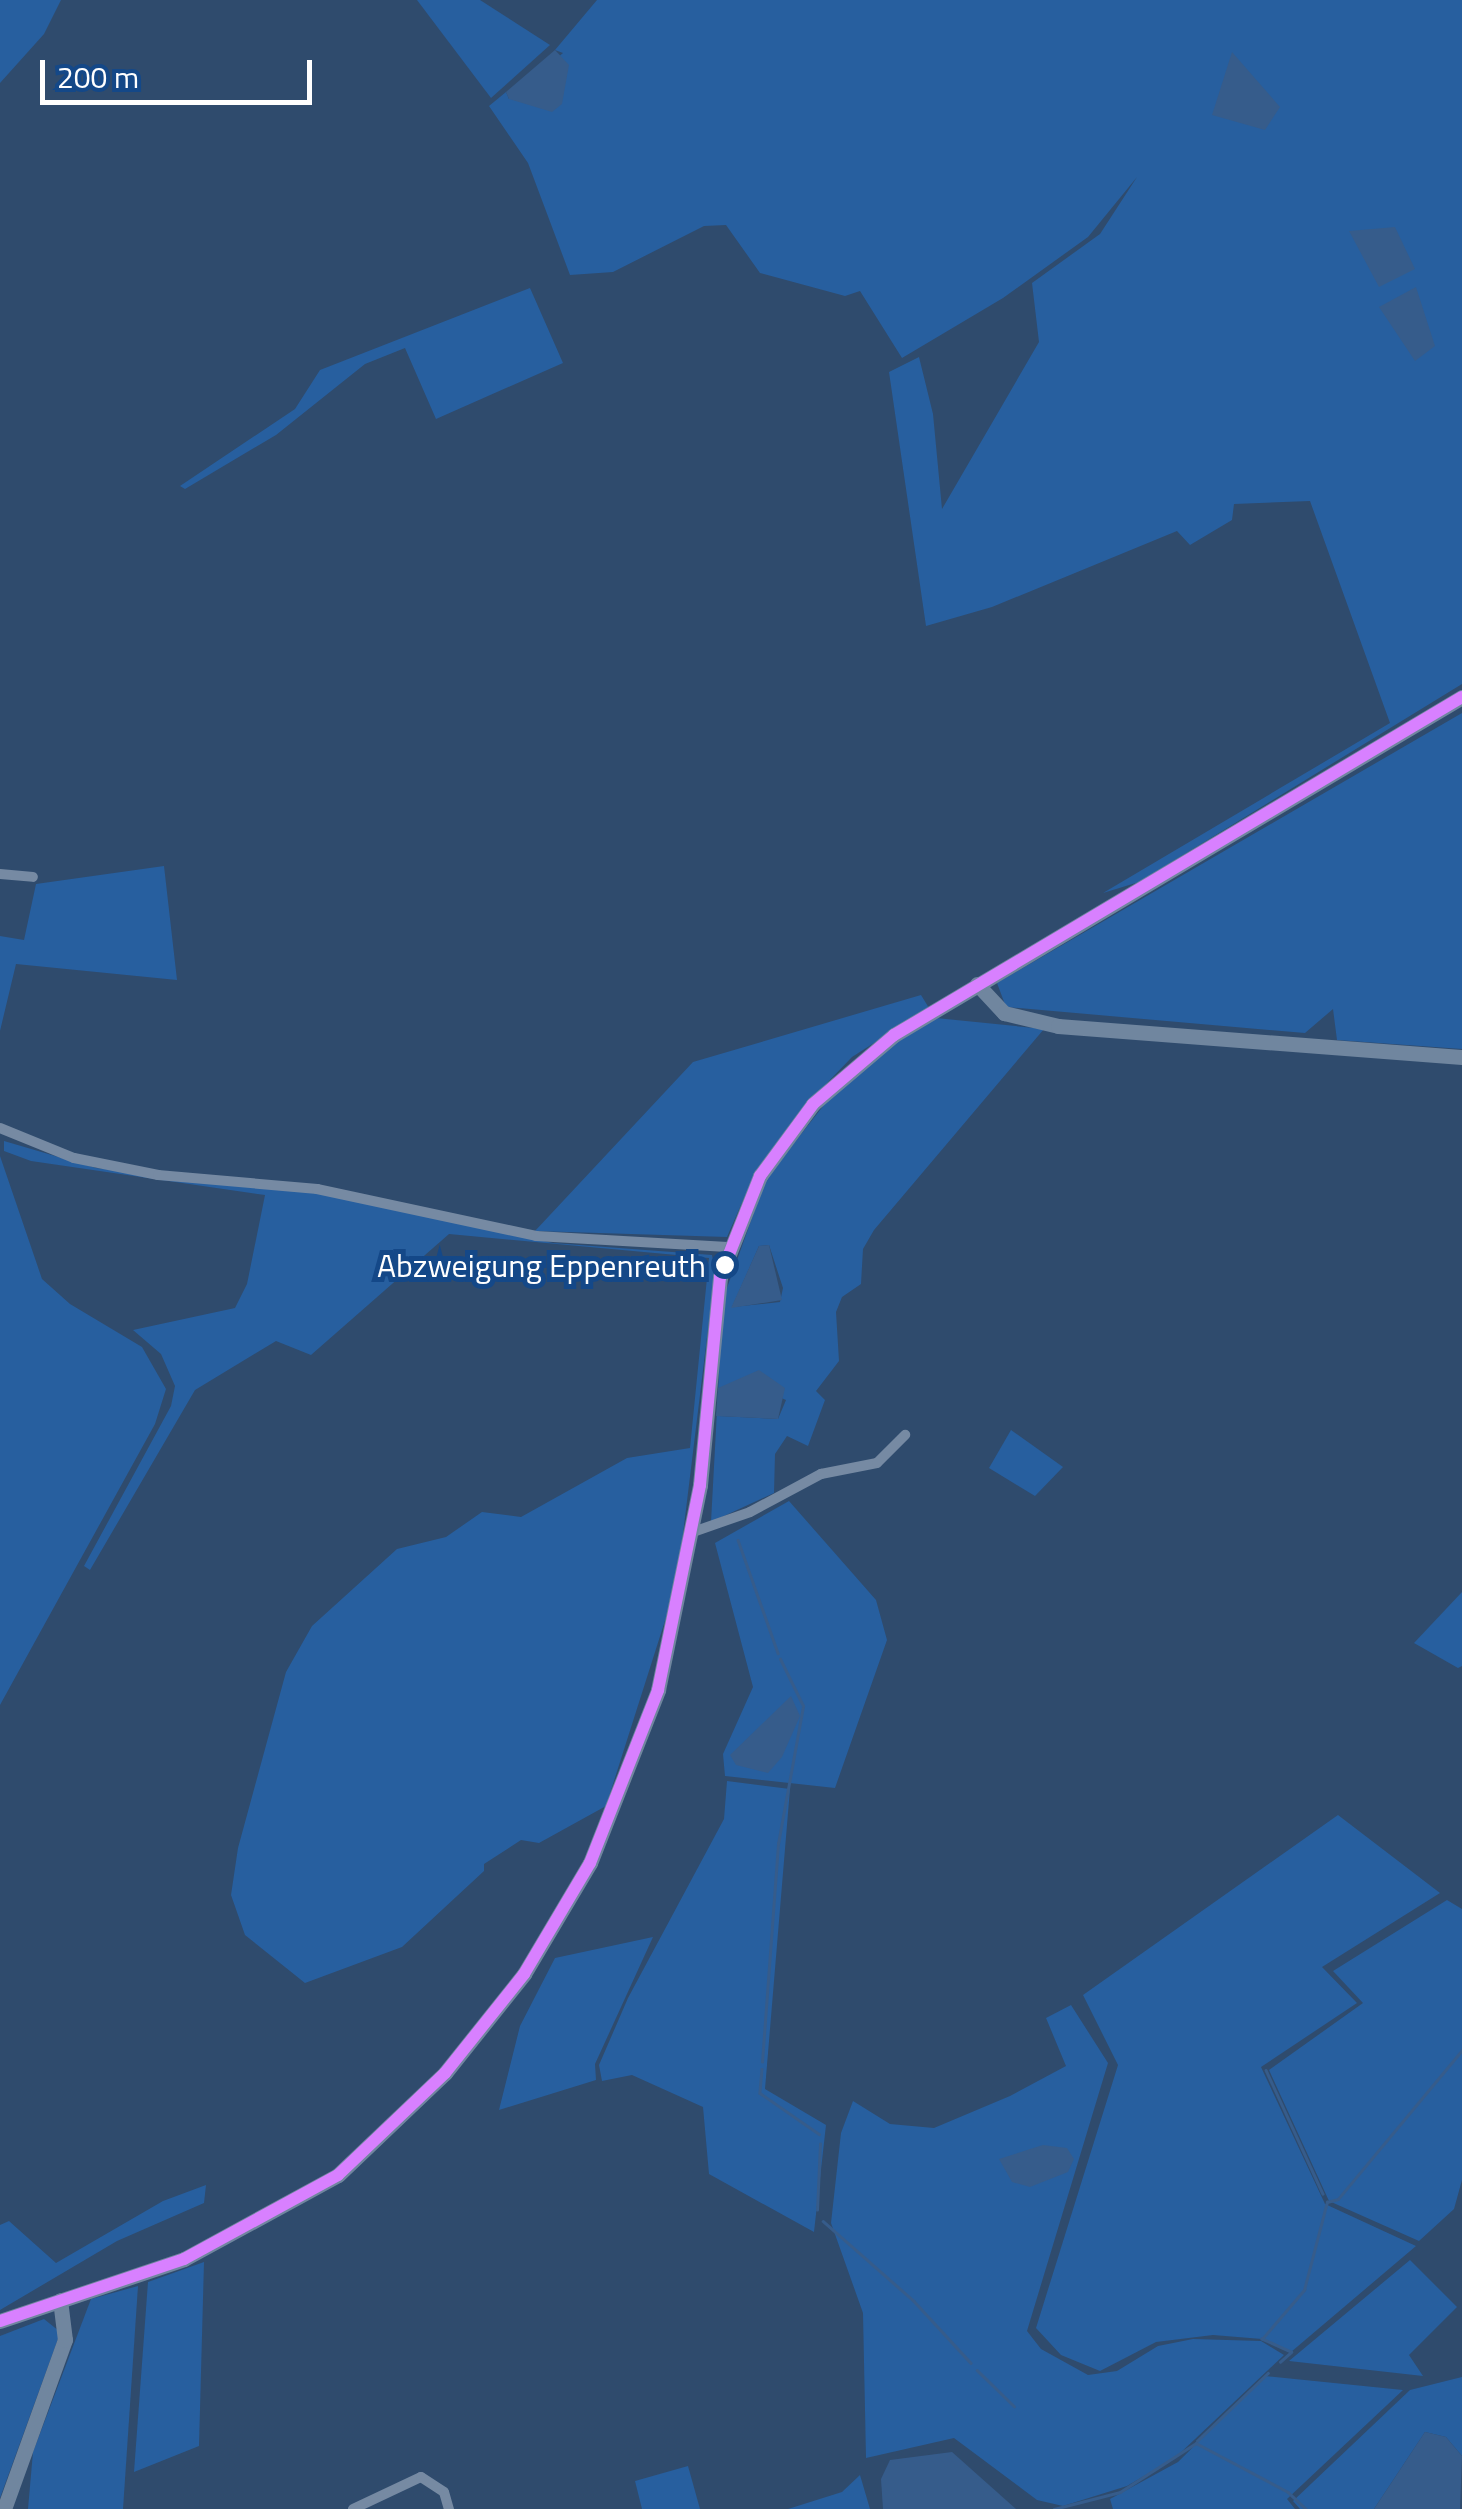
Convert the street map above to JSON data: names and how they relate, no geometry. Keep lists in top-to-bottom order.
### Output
{
  "places": ["Abzweigung Eppenreuth"],
  "scale_bar": "200 m"
}
